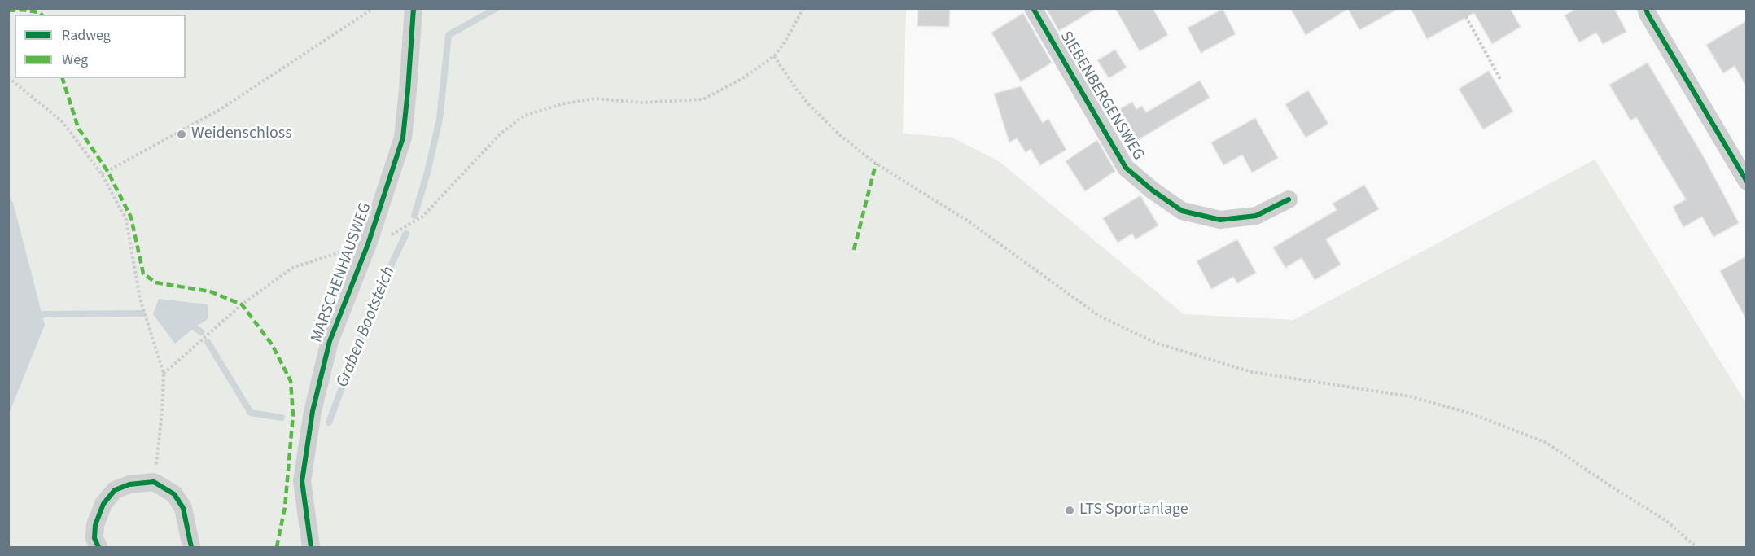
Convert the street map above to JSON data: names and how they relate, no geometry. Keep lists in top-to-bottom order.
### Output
{
  "streets": {
    "street": ["SIEBENBERGENSWEG", "MARSCHENHAUSWEG"]
  },
  "water": ["Graben Bootsteich"],
  "places": ["Weidenschloss", "LTS Sportanlage"],
  "legend": ["Radweg", "Weg"]
}
